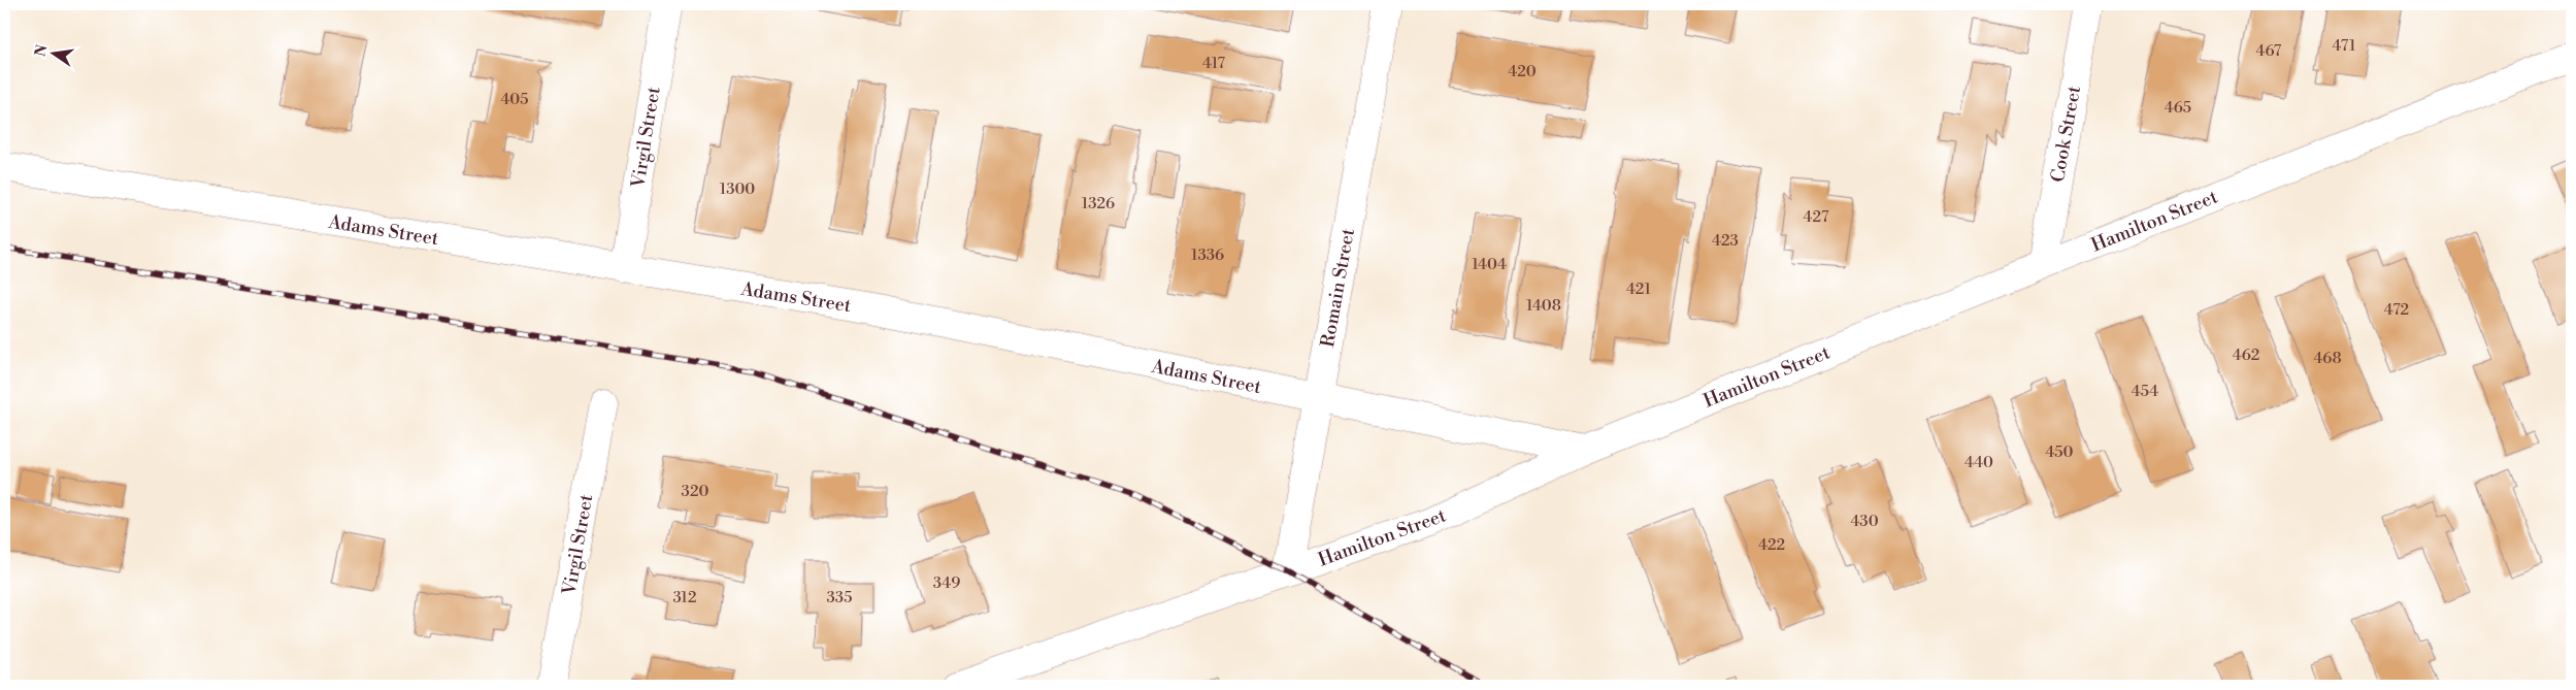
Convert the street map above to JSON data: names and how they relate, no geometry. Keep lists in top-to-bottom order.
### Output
{
  "streets": {
    "street": [
      "Cook Street",
      "Virgil Street",
      "Hamilton Street",
      "Adams Street",
      "Romain Street"
    ]
  },
  "crossings": [
    ["Cook Street", "Hamilton Street"],
    ["Virgil Street", "Adams Street"],
    ["Hamilton Street", "Adams Street"],
    ["Hamilton Street", "Romain Street"],
    ["Adams Street", "Romain Street"]
  ],
  "house_numbers": [
    "471",
    "467",
    "417",
    "420",
    "405",
    "465",
    "1300",
    "1326",
    "427",
    "423",
    "1336",
    "1404",
    "421",
    "1408",
    "472",
    "462",
    "468",
    "454",
    "450",
    "440",
    "320",
    "430",
    "422",
    "349",
    "312",
    "335"
  ],
  "north": "left"
}
